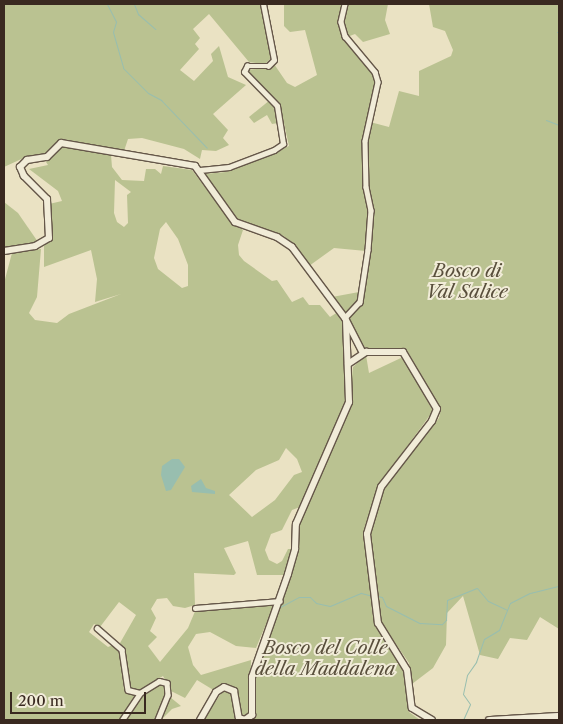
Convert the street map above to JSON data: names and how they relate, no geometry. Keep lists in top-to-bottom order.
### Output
{
  "parks": ["Bosco di Val Salice", "Bosco del Colle della Maddalena"],
  "scale_bar": "200 m"
}
